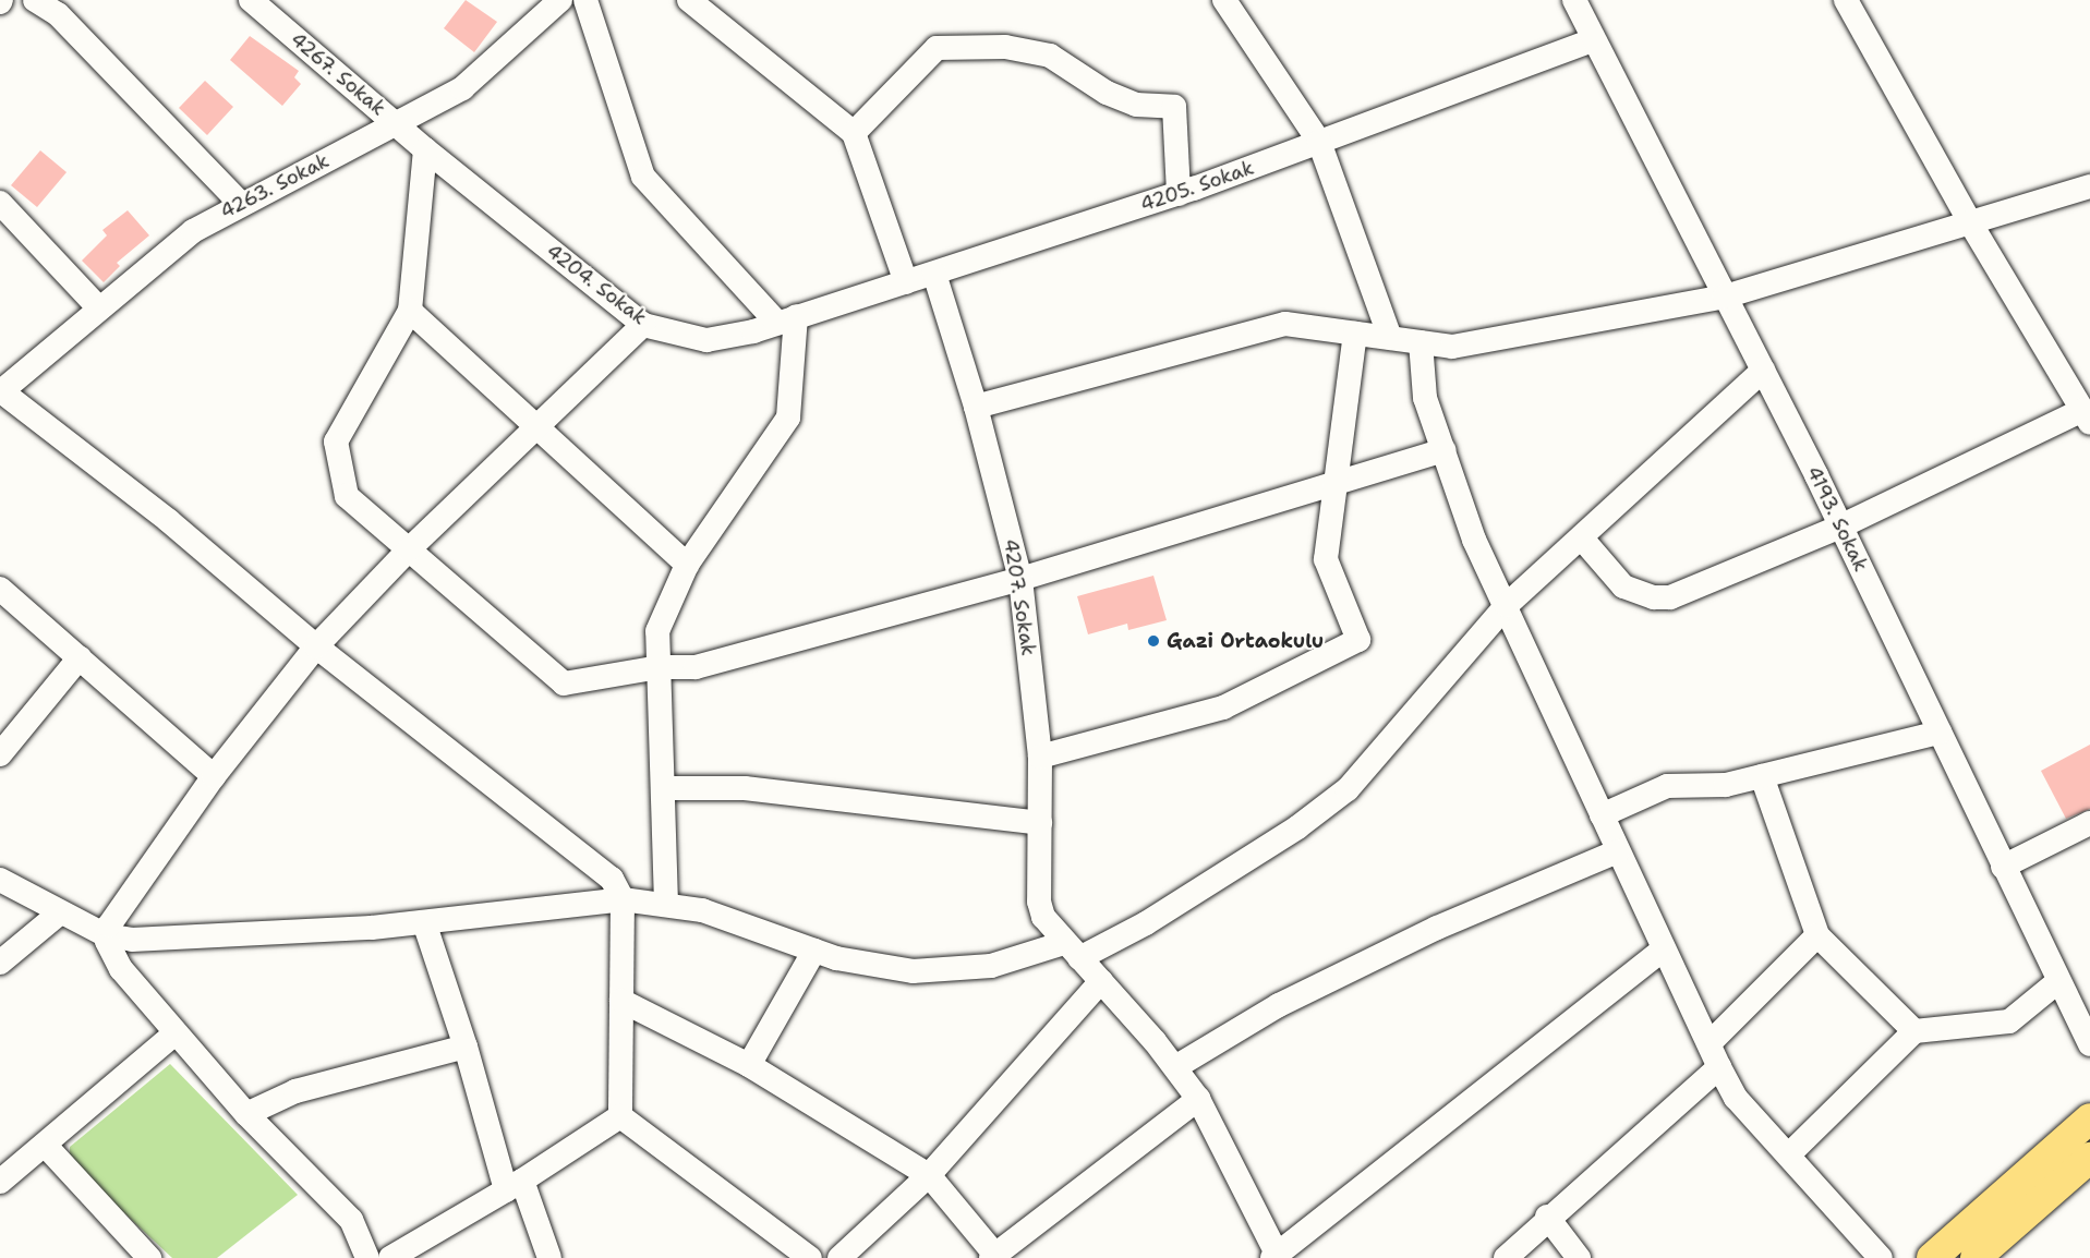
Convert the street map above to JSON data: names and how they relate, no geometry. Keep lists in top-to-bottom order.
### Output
{
  "streets": {
    "street": [
      "4267. Sokak",
      "4263. Sokak",
      "4205. Sokak",
      "4204. Sokak",
      "4193. Sokak",
      "4207. Sokak"
    ]
  },
  "crossings": [
    ["4267. Sokak", "4263. Sokak"],
    ["4267. Sokak", "4204. Sokak"],
    ["4205. Sokak", "4204. Sokak"],
    ["4205. Sokak", "4193. Sokak"],
    ["4205. Sokak", "4207. Sokak"]
  ],
  "places": ["Gazi Ortaokulu"]
}
